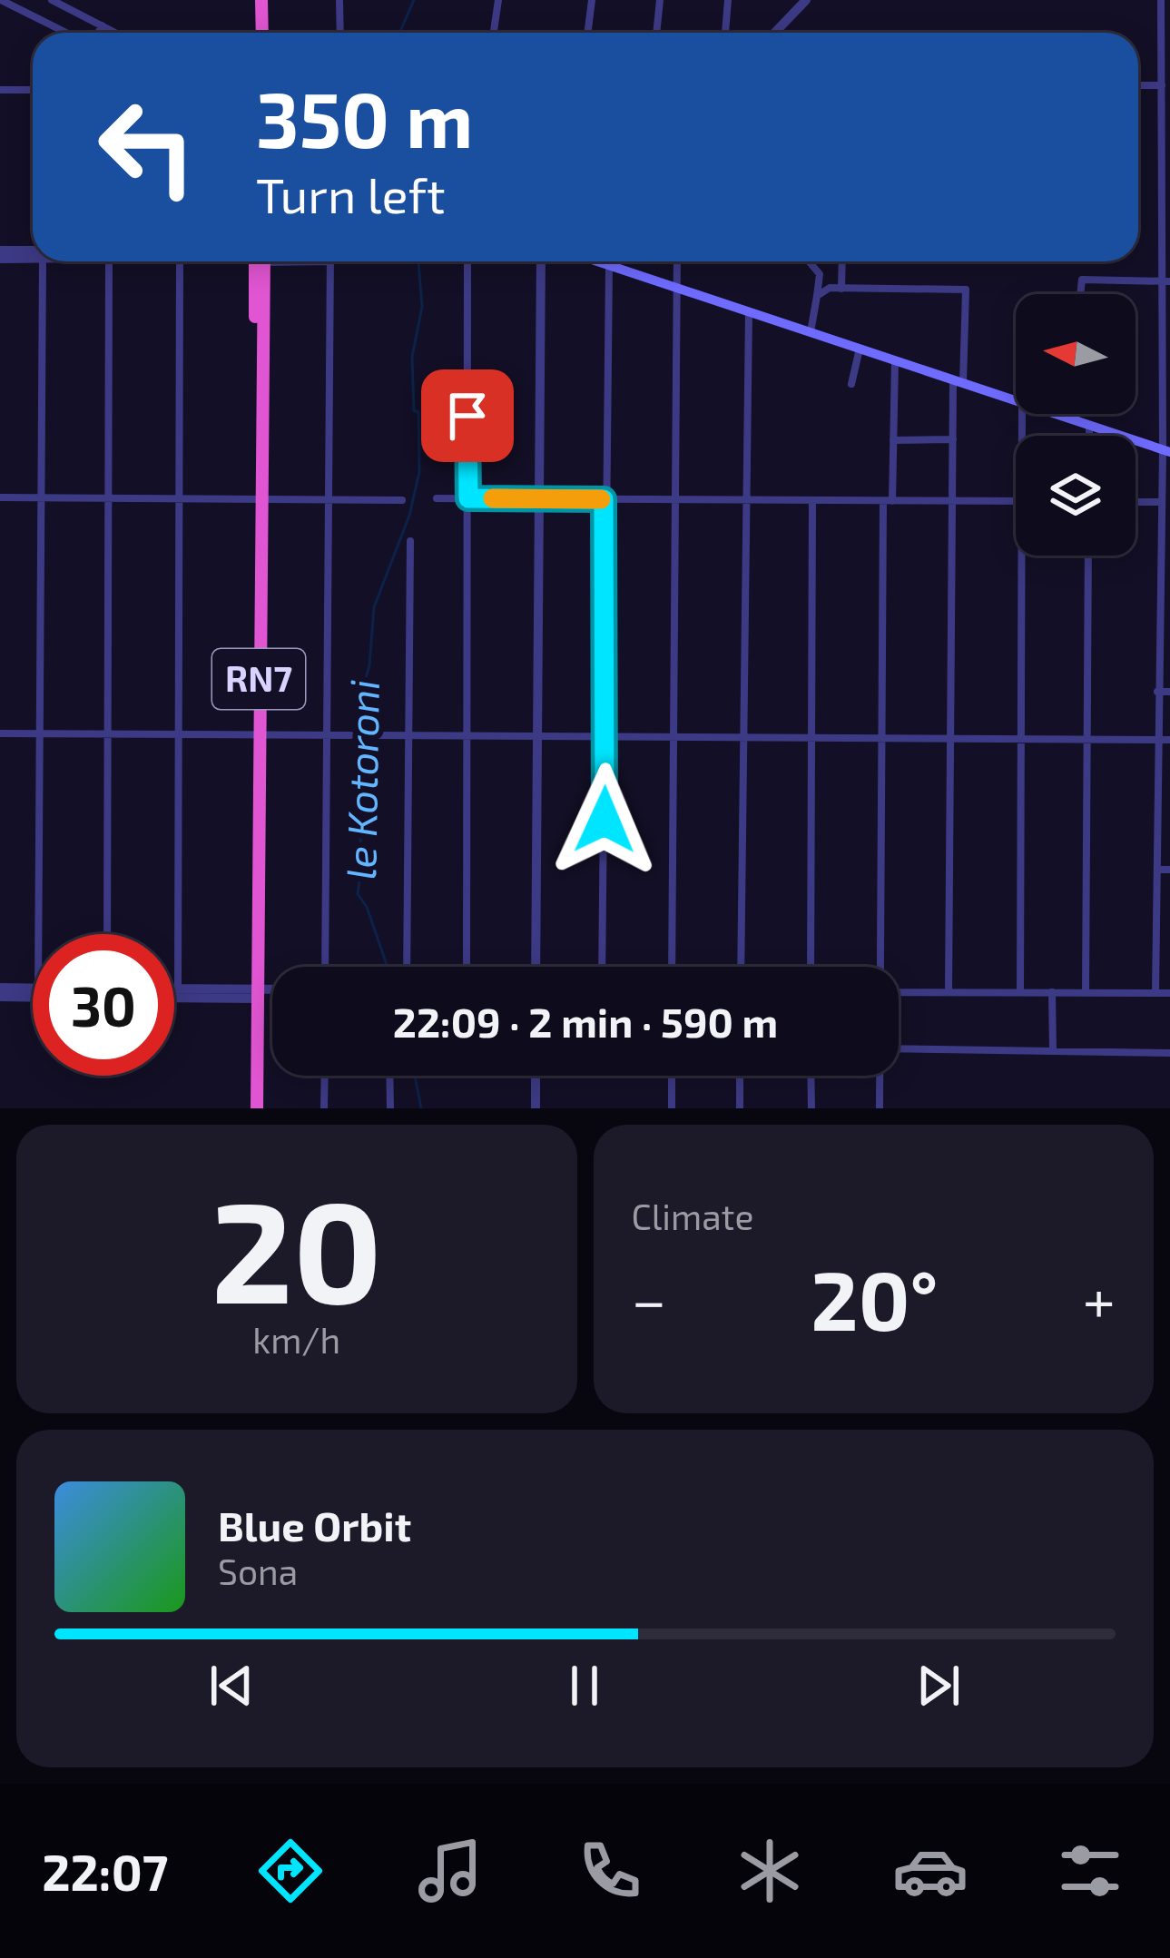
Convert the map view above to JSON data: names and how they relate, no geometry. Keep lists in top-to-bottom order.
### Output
{
  "streets": {
    "highway": ["RN7"]
  },
  "water": ["le Kotoroni"],
  "north": "left",
  "page": {
    "turn": ["350 m", "Turn left"],
    "limit": "30",
    "trip": "22:09 · 2 min · 590 m",
    "tile": [
      ["20", "km/h"],
      "Climate"
    ],
    "heat": ["−", "20°", "+"],
    "song": ["Blue Orbit", "Sona"],
    "tabs": "22:07"
  }
}
